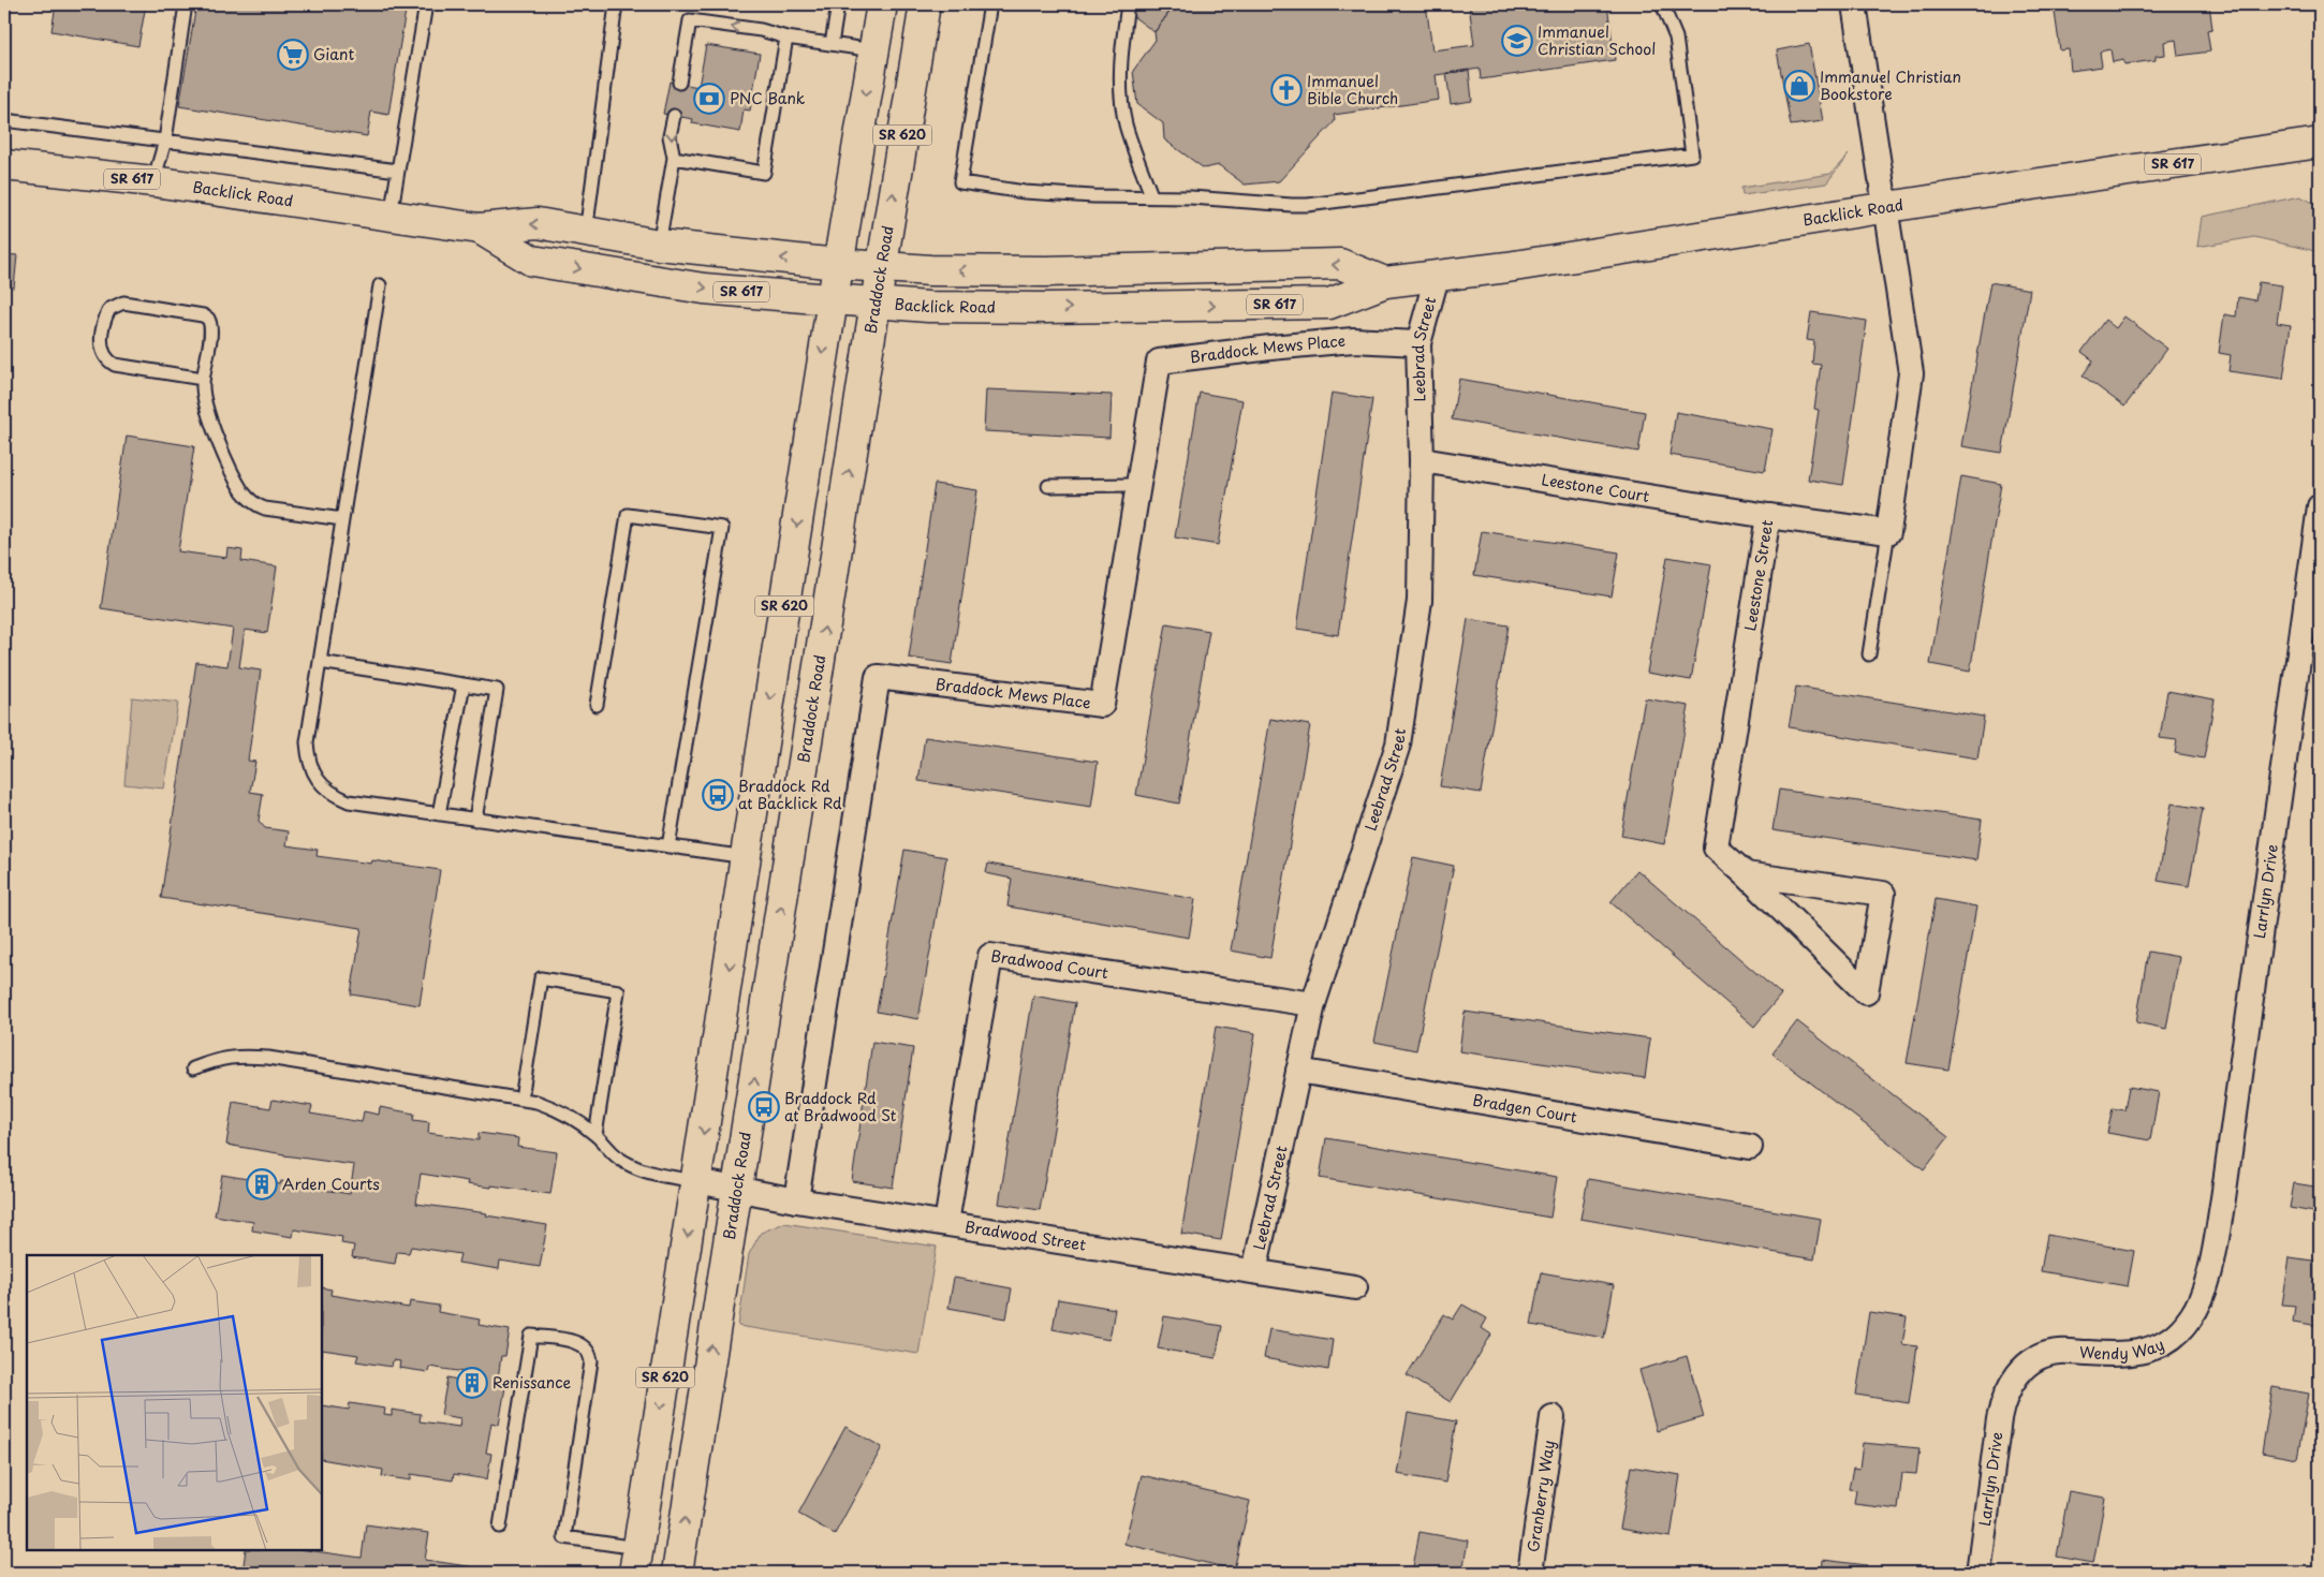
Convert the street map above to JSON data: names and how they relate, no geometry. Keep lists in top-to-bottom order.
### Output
{
  "streets": {
    "main road": [
      "SR 620",
      "SR 617",
      "Backlick Road",
      "Braddock Road"
    ],
    "street": [
      "Braddock Mews Place",
      "Leebrad Street",
      "Leestone Court",
      "Leestone Street",
      "Larrlyn Drive",
      "Bradwood Court",
      "Bradgen Court",
      "Bradwood Street",
      "Wendy Way",
      "Granberry Way"
    ]
  },
  "crossings": [
    ["SR 620", "Backlick Road"],
    ["SR 620", "Bradwood Street"],
    ["Backlick Road", "Braddock Road"],
    ["Backlick Road", "Leebrad Street"],
    ["Braddock Road", "Bradwood Street"],
    ["Braddock Mews Place", "Leebrad Street"],
    ["Braddock Mews Place", "Bradwood Street"],
    ["Leebrad Street", "Leestone Court"],
    ["Leebrad Street", "Bradwood Court"],
    ["Leebrad Street", "Bradgen Court"],
    ["Leebrad Street", "Bradwood Street"],
    ["Leestone Court", "Leestone Street"],
    ["Larrlyn Drive", "Wendy Way"],
    ["Bradwood Court", "Bradwood Street"]
  ],
  "places": {
    "school or university": ["Immanuel Christian School"],
    "supermarket": ["Giant"],
    "shop": ["Immanuel Christian Bookstore"],
    "church": ["Immanuel Bible Church"],
    "bank": ["PNC Bank"],
    "bus stop": ["Braddock Rd at Backlick Rd", "Braddock Rd at Bradwood St"],
    "building": ["Arden Courts", "Renissance"]
  }
}
